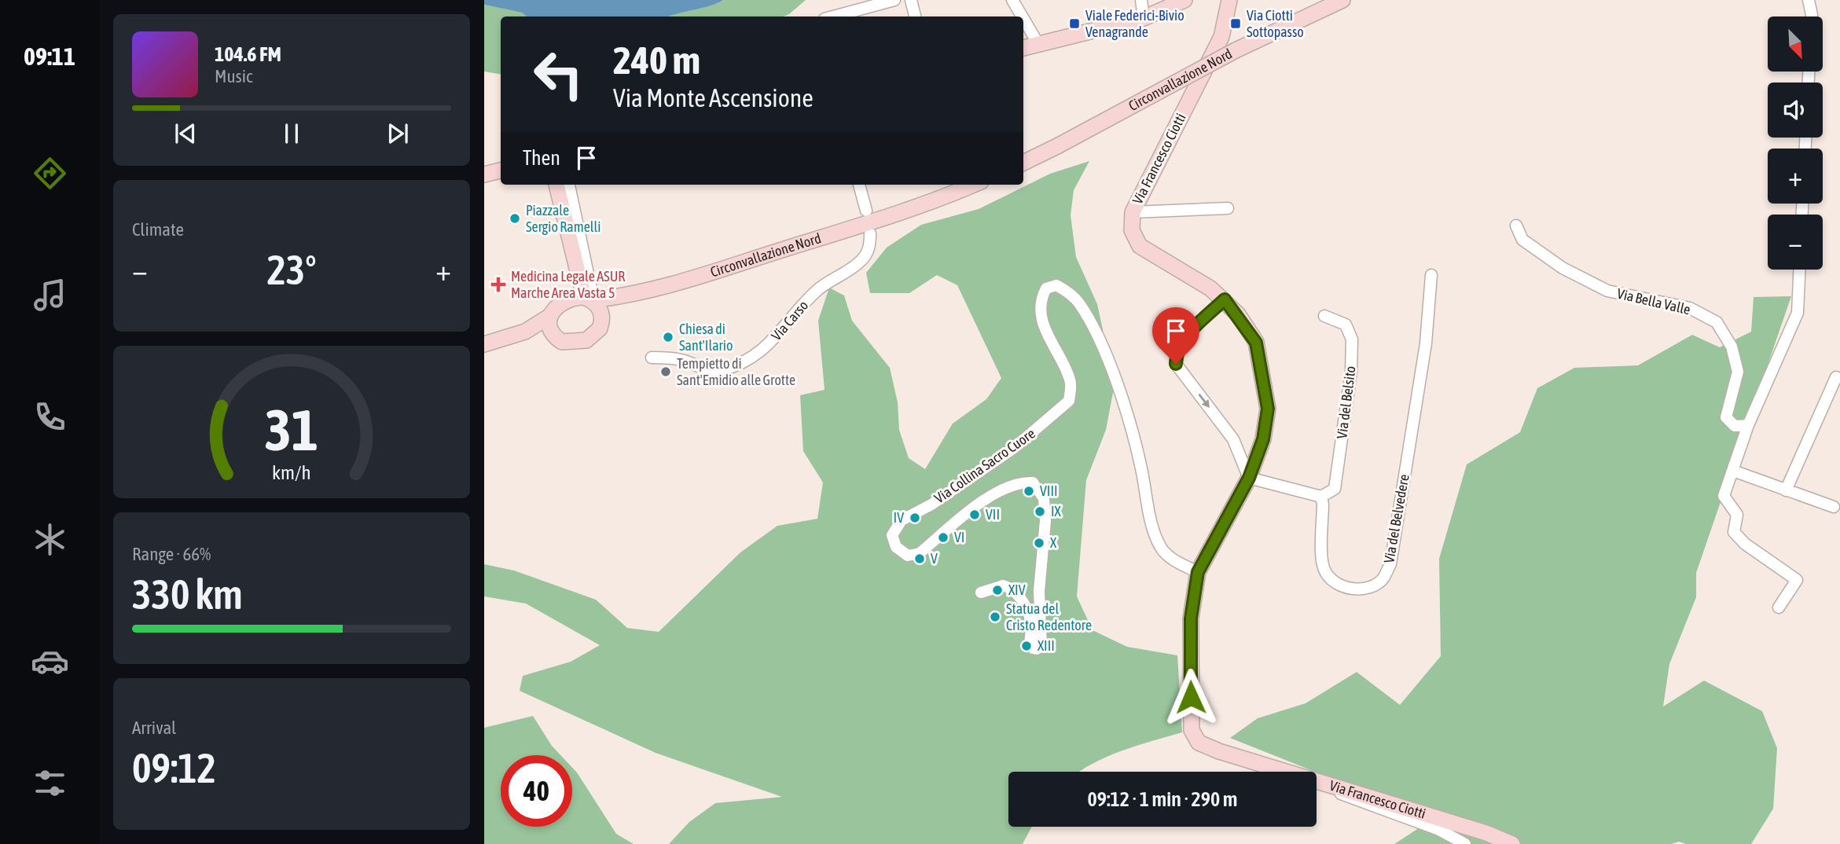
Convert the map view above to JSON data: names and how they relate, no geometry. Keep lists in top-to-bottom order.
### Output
{
  "streets": {
    "street": [
      "Circonvallazione Nord",
      "Via Francesco Ciotti",
      "Via Bella Valle",
      "Via Carso",
      "Via del Belsito",
      "Via Collina Sacro Cuore",
      "Via del Belvedere"
    ]
  },
  "crossings": [
    ["Via Francesco Ciotti", "Via Collina Sacro Cuore"],
    ["Via del Belsito", "Via del Belvedere"]
  ],
  "places": {
    "transit": ["Viale Federici-Bivio Venagrande", "Via Ciotti Sottopasso"],
    "other": [
      "Piazzale Sergio Ramelli",
      "Chiesa di Sant'Ilario",
      "Tempietto di Sant'Emidio alle Grotte",
      "VIII",
      "IX",
      "VII",
      "IV",
      "VI",
      "X",
      "V",
      "XIV",
      "Statua del Cristo Redentore",
      "XIII"
    ],
    "health": ["Medicina Legale ASUR Marche Area Vasta 5"]
  },
  "north": "bottom right",
  "page": {
    "tabs": "09:11",
    "map_buttons": ["+", "−"],
    "turn": ["240 m", "Via Monte Ascensione"],
    "song": ["104.6 FM", "Music"],
    "then": "Then",
    "tile": [
      "Climate",
      ["Range · 66%", "330 km"],
      ["Arrival", "09:12"]
    ],
    "heat": ["−", "23°", "+"],
    "limit": "40",
    "trip": "09:12 · 1 min · 290 m",
    "gauge": ["31", "km/h"]
  }
}
